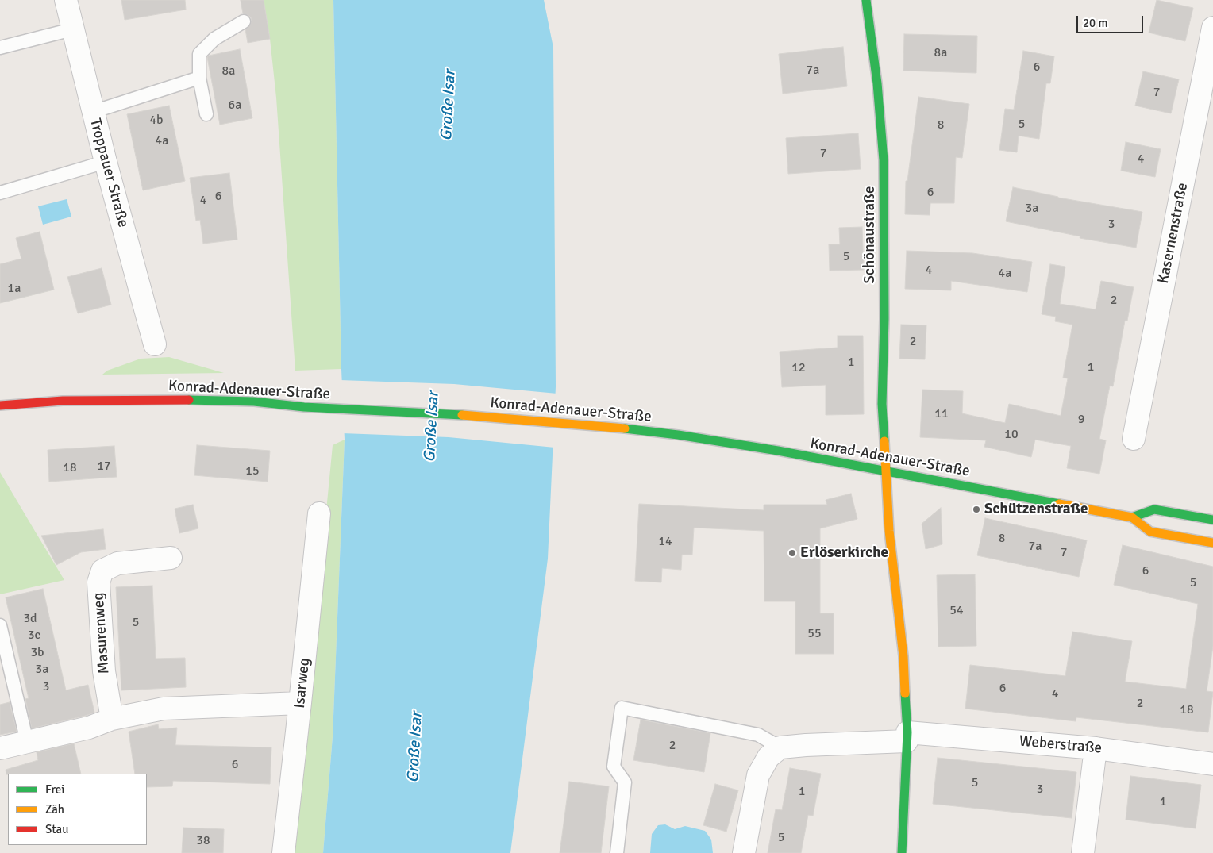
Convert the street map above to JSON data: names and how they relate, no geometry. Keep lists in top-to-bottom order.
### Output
{
  "streets": {
    "main road": ["Schönaustraße", "Konrad-Adenauer-Straße"],
    "street": [
      "Troppauer Straße",
      "Kasernenstraße",
      "Masurenweg",
      "Isarweg",
      "Weberstraße"
    ]
  },
  "crossings": [
    ["Schönaustraße", "Konrad-Adenauer-Straße"]
  ],
  "water": ["Große Isar"],
  "places": ["Schützenstraße", "Erlöserkirche"],
  "house_numbers": [
    "8a",
    "6",
    "7a",
    "8a",
    "7",
    "6a",
    "4b",
    "5",
    "8",
    "4a",
    "7",
    "4",
    "6",
    "6",
    "4",
    "3a",
    "3",
    "5",
    "4",
    "4a",
    "1a",
    "2",
    "2",
    "1",
    "1",
    "12",
    "11",
    "9",
    "10",
    "17",
    "18",
    "15",
    "8",
    "14",
    "7a",
    "7",
    "6",
    "5",
    "54",
    "3d",
    "5",
    "55",
    "3c",
    "3b",
    "3a",
    "3",
    "6",
    "4",
    "2",
    "18",
    "2",
    "6",
    "5",
    "3",
    "1",
    "1",
    "5",
    "38"
  ],
  "legend": ["Frei", "Zäh", "Stau"],
  "scale_bar": "20 m"
}
